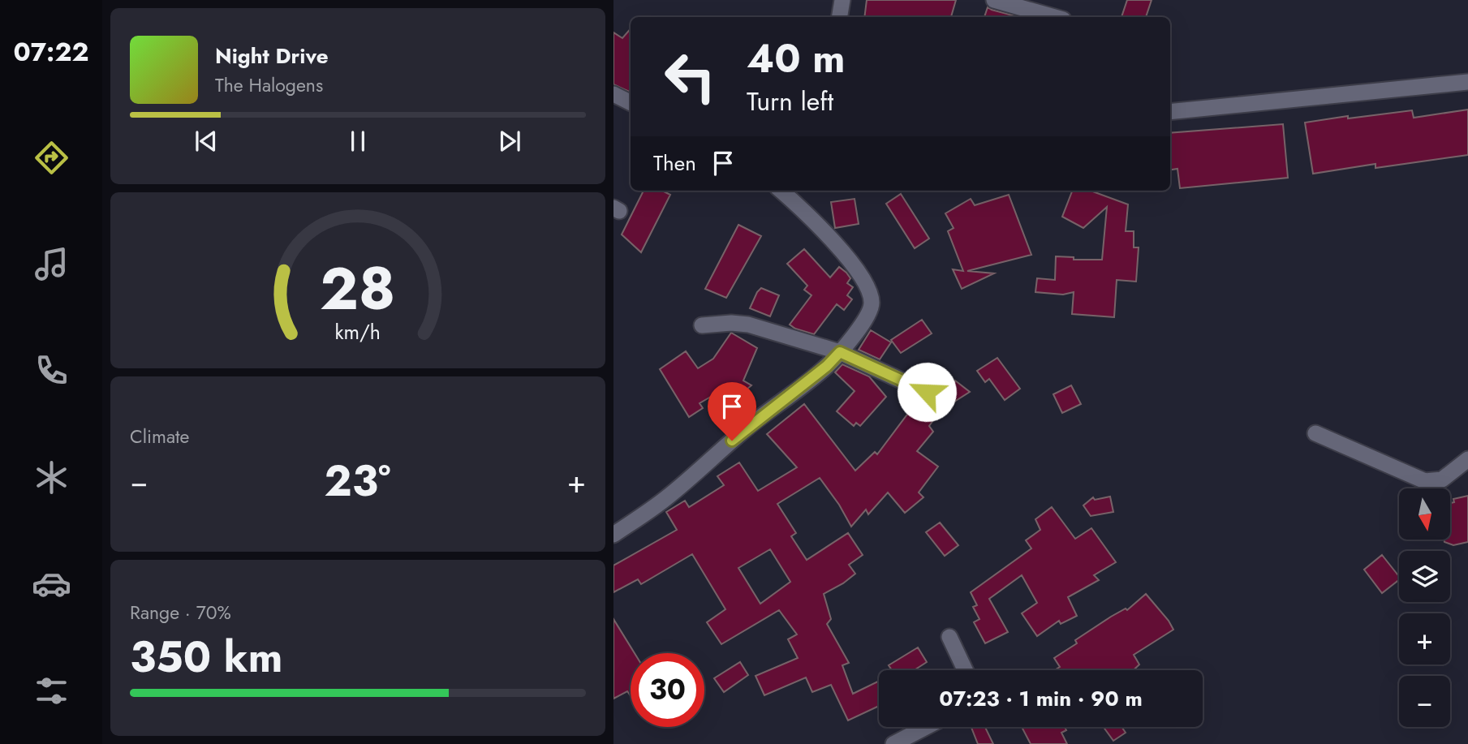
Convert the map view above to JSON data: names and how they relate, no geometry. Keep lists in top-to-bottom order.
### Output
{
  "north": "bottom",
  "page": {
    "tabs": "07:22",
    "turn": ["40 m", "Turn left"],
    "song": ["Night Drive", "The Halogens"],
    "then": "Then",
    "tile": [
      "Climate",
      ["Range · 70%", "350 km"]
    ],
    "heat": ["−", "23°", "+"],
    "map_buttons": ["+", "−"],
    "limit": "30",
    "trip": "07:23 · 1 min · 90 m",
    "gauge": ["28", "km/h"]
  }
}
